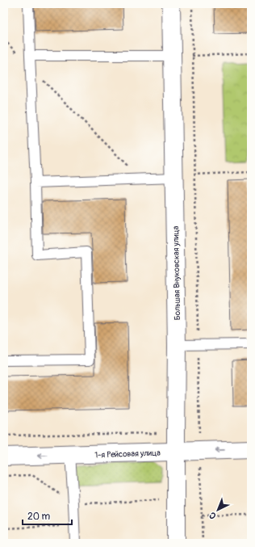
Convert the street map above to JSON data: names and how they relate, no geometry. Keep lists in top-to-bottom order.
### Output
{
  "streets": {
    "street": ["Большая Внуковская улица", "1-я Рейсовая улица"]
  },
  "crossings": [
    ["Большая Внуковская улица", "1-я Рейсовая улица"]
  ],
  "one_way": ["1-я Рейсовая улица"],
  "scale_bar": "20 m",
  "north": "bottom left"
}
